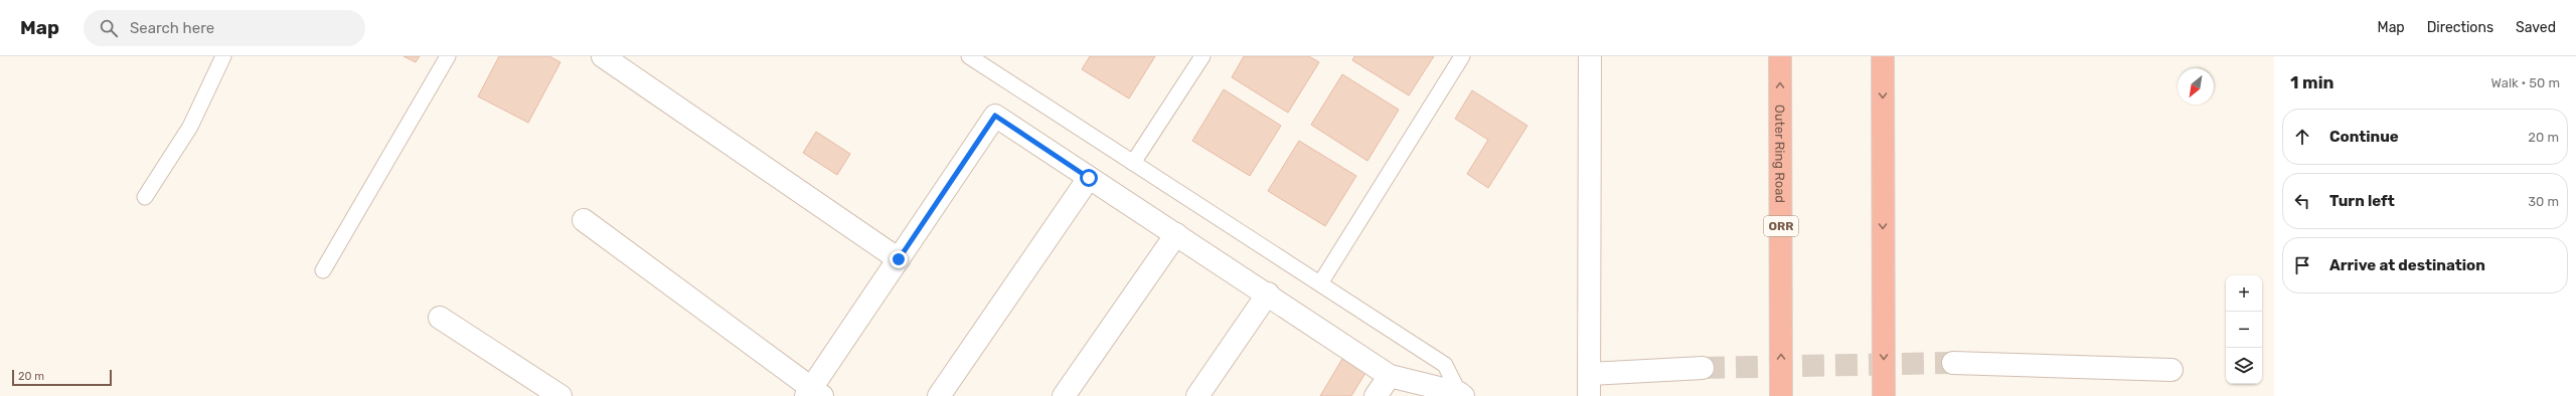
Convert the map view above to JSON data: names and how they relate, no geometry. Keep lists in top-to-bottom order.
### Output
{
  "streets": {
    "highway": ["Outer Ring Road", "ORR"]
  },
  "scale_bar": "20 m",
  "north": "bottom left",
  "page": {
    "header": "Map",
    "search": "Search here",
    "nav": ["Map", "Directions", "Saved"],
    "heading": ["1 min", "Walk · 50 m"],
    "list": [
      ["Continue", "20 m"],
      ["Turn left", "30 m"],
      "Arrive at destination"
    ],
    "map_buttons": ["+", "−"],
    "scale": "20 m"
  }
}
